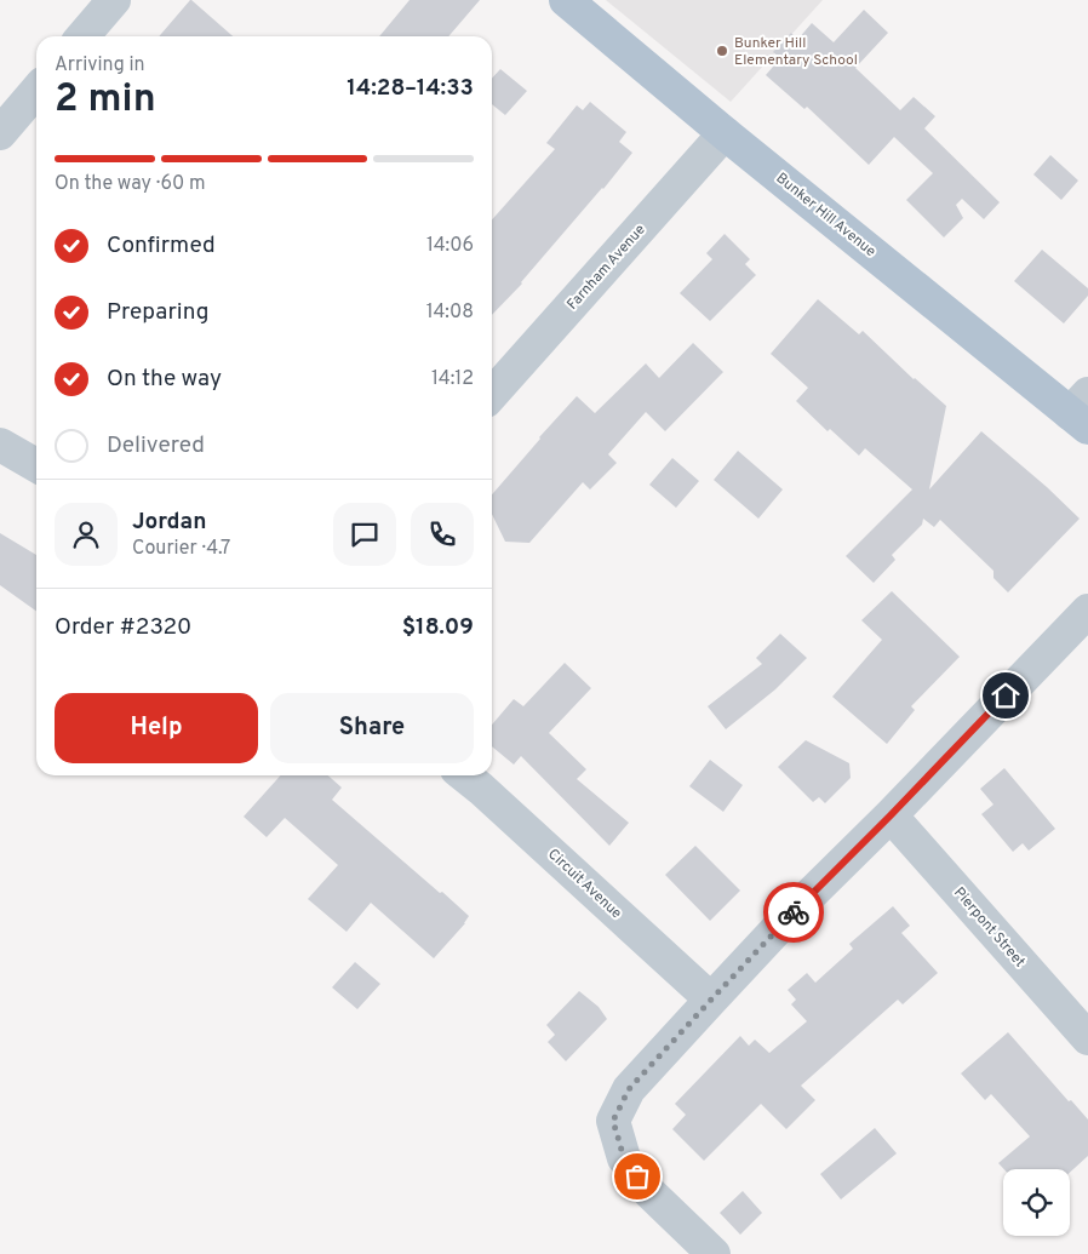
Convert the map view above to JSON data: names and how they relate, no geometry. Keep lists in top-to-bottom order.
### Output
{
  "streets": {
    "main road": ["Bunker Hill Avenue"],
    "street": ["Farnham Avenue", "Circuit Avenue", "Pierpont Street"]
  },
  "crossings": [
    ["Bunker Hill Avenue", "Farnham Avenue"]
  ],
  "places": ["Bunker Hill Elementary School"],
  "page": {
    "heading": ["2 min", "Arriving in", "14:28–14:33"],
    "panel": [
      "Jordan",
      "Courier · 4.7",
      "Order #2320",
      "$18.09"
    ],
    "bar": "On the way · 60 m",
    "list": [
      ["Confirmed", "14:06"],
      ["Preparing", "14:08"],
      ["On the way", "14:12"],
      "Delivered"
    ],
    "buttons": ["Help", "Share"]
  }
}
